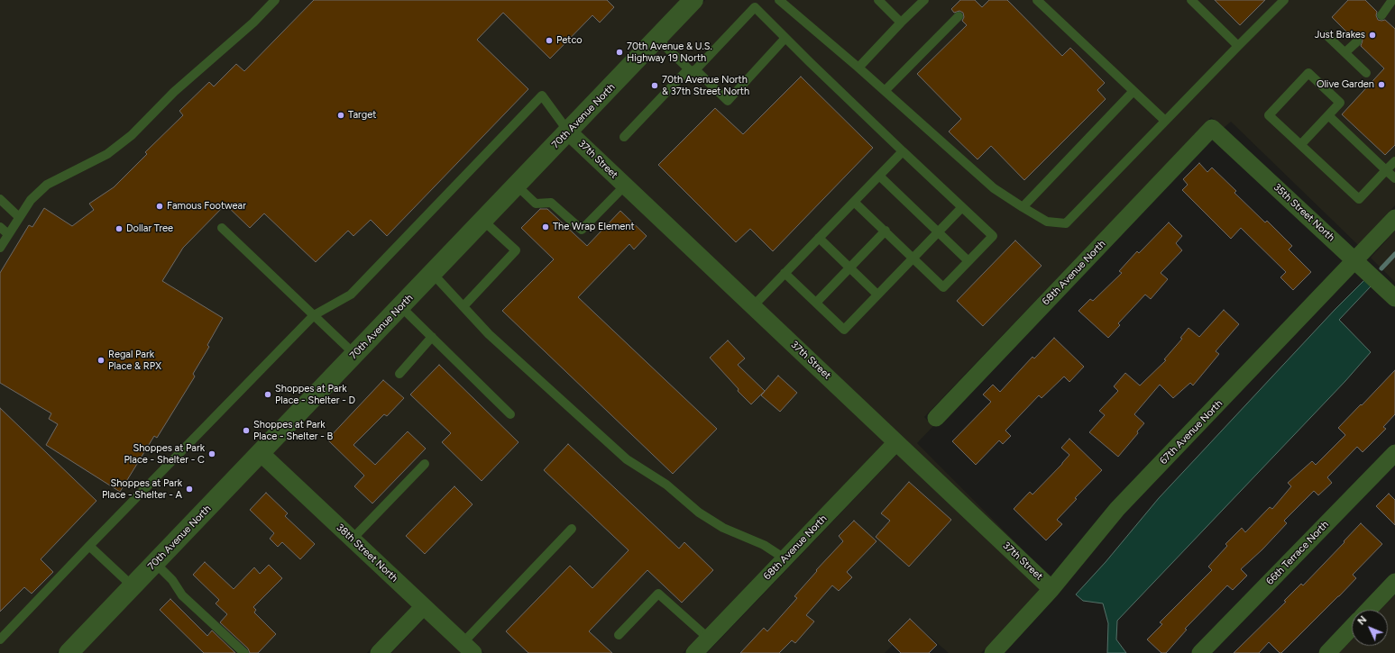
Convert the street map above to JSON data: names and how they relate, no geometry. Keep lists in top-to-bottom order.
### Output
{
  "streets": {
    "street": [
      "70th Avenue North",
      "37th Street",
      "35th Street North",
      "68th Avenue North",
      "67th Avenue North",
      "38th Street North",
      "66th Terrace North"
    ]
  },
  "crossings": [
    ["70th Avenue North", "37th Street"],
    ["70th Avenue North", "38th Street North"],
    ["37th Street", "68th Avenue North"],
    ["37th Street", "67th Avenue North"],
    ["35th Street North", "68th Avenue North"],
    ["35th Street North", "67th Avenue North"]
  ],
  "places": [
    "Just Brakes",
    "Petco",
    "70th Avenue & U.S. Highway 19 North",
    "Olive Garden",
    "70th Avenue North & 37th Street North",
    "Target",
    "Famous Footwear",
    "The Wrap Element",
    "Dollar Tree",
    "Regal Park Place & RPX",
    "Shoppes at Park Place - Shelter - D",
    "Shoppes at Park Place - Shelter - B",
    "Shoppes at Park Place - Shelter - C",
    "Shoppes at Park Place - Shelter - A"
  ],
  "north": "top left"
}
